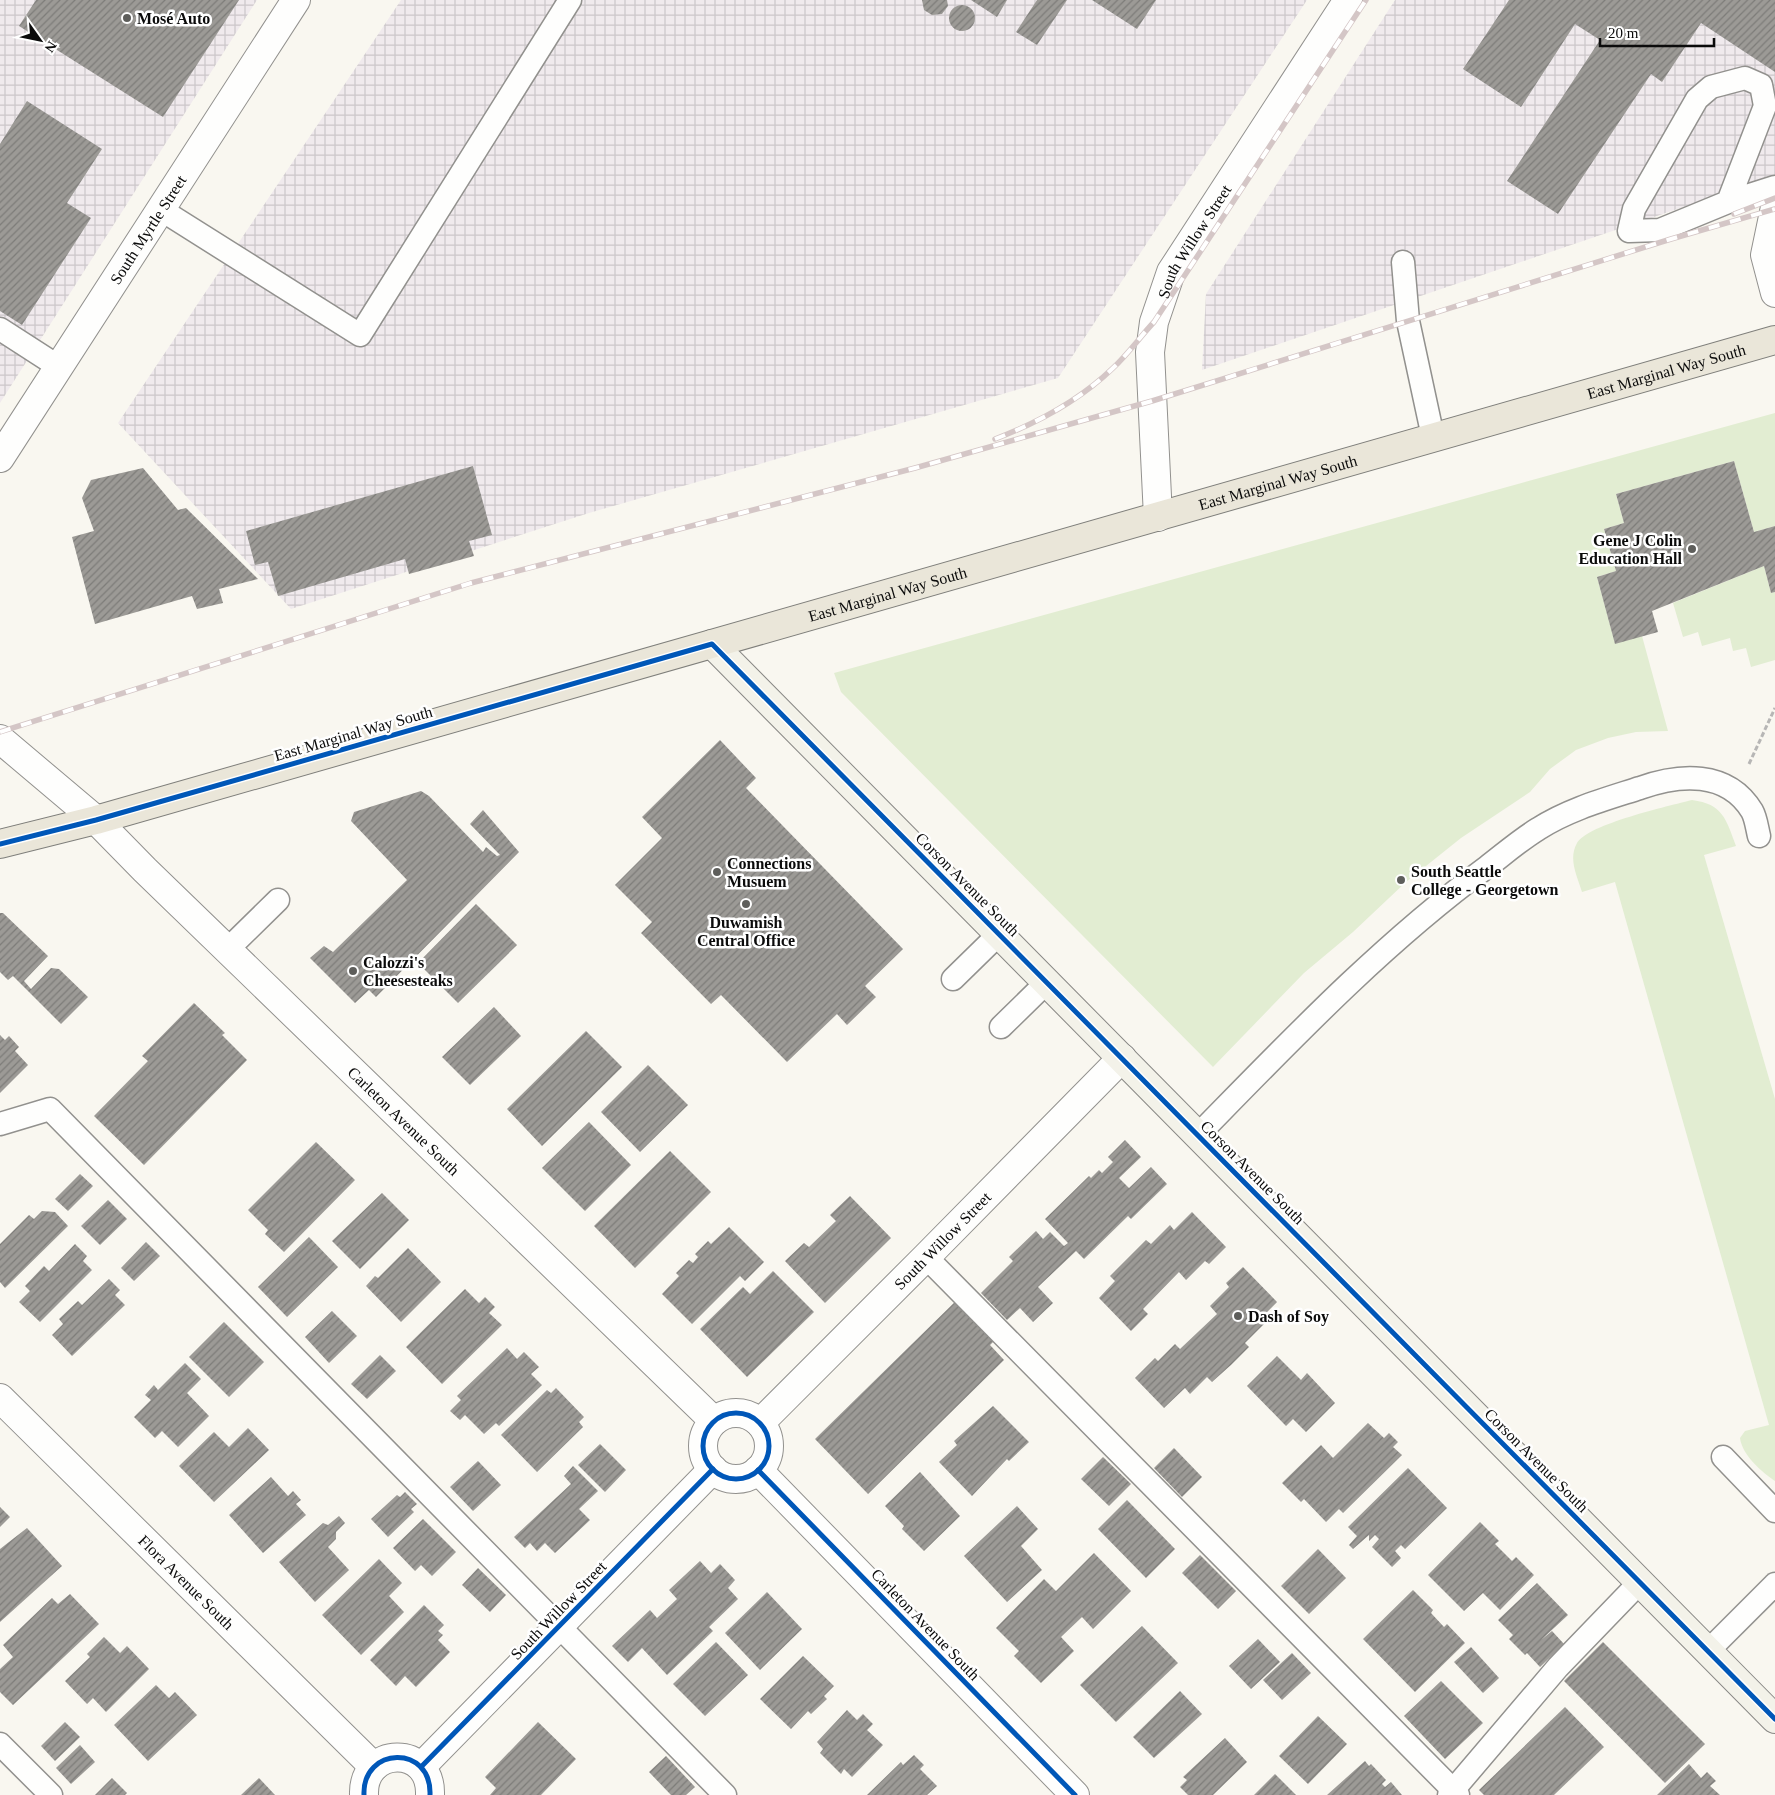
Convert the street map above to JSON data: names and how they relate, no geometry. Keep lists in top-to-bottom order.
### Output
{
  "streets": {
    "main road": ["East Marginal Way South"],
    "street": [
      "South Myrtle Street",
      "South Willow Street",
      "Corson Avenue South",
      "Carleton Avenue South",
      "Flora Avenue South"
    ]
  },
  "crossings": [
    ["South Willow Street", "East Marginal Way South"],
    ["South Willow Street", "Corson Avenue South"],
    ["South Willow Street", "Carleton Avenue South"],
    ["East Marginal Way South", "Corson Avenue South"],
    ["East Marginal Way South", "Carleton Avenue South"]
  ],
  "places": [
    "Mosé Auto",
    "Gene J Colin Education Hall",
    "Connections Musuem",
    "South Seattle College - Georgetown",
    "Duwamish Central Office",
    "Calozzi's Cheesesteaks",
    "Dash of Soy"
  ],
  "scale_bar": "20 m",
  "north": "bottom right"
}
